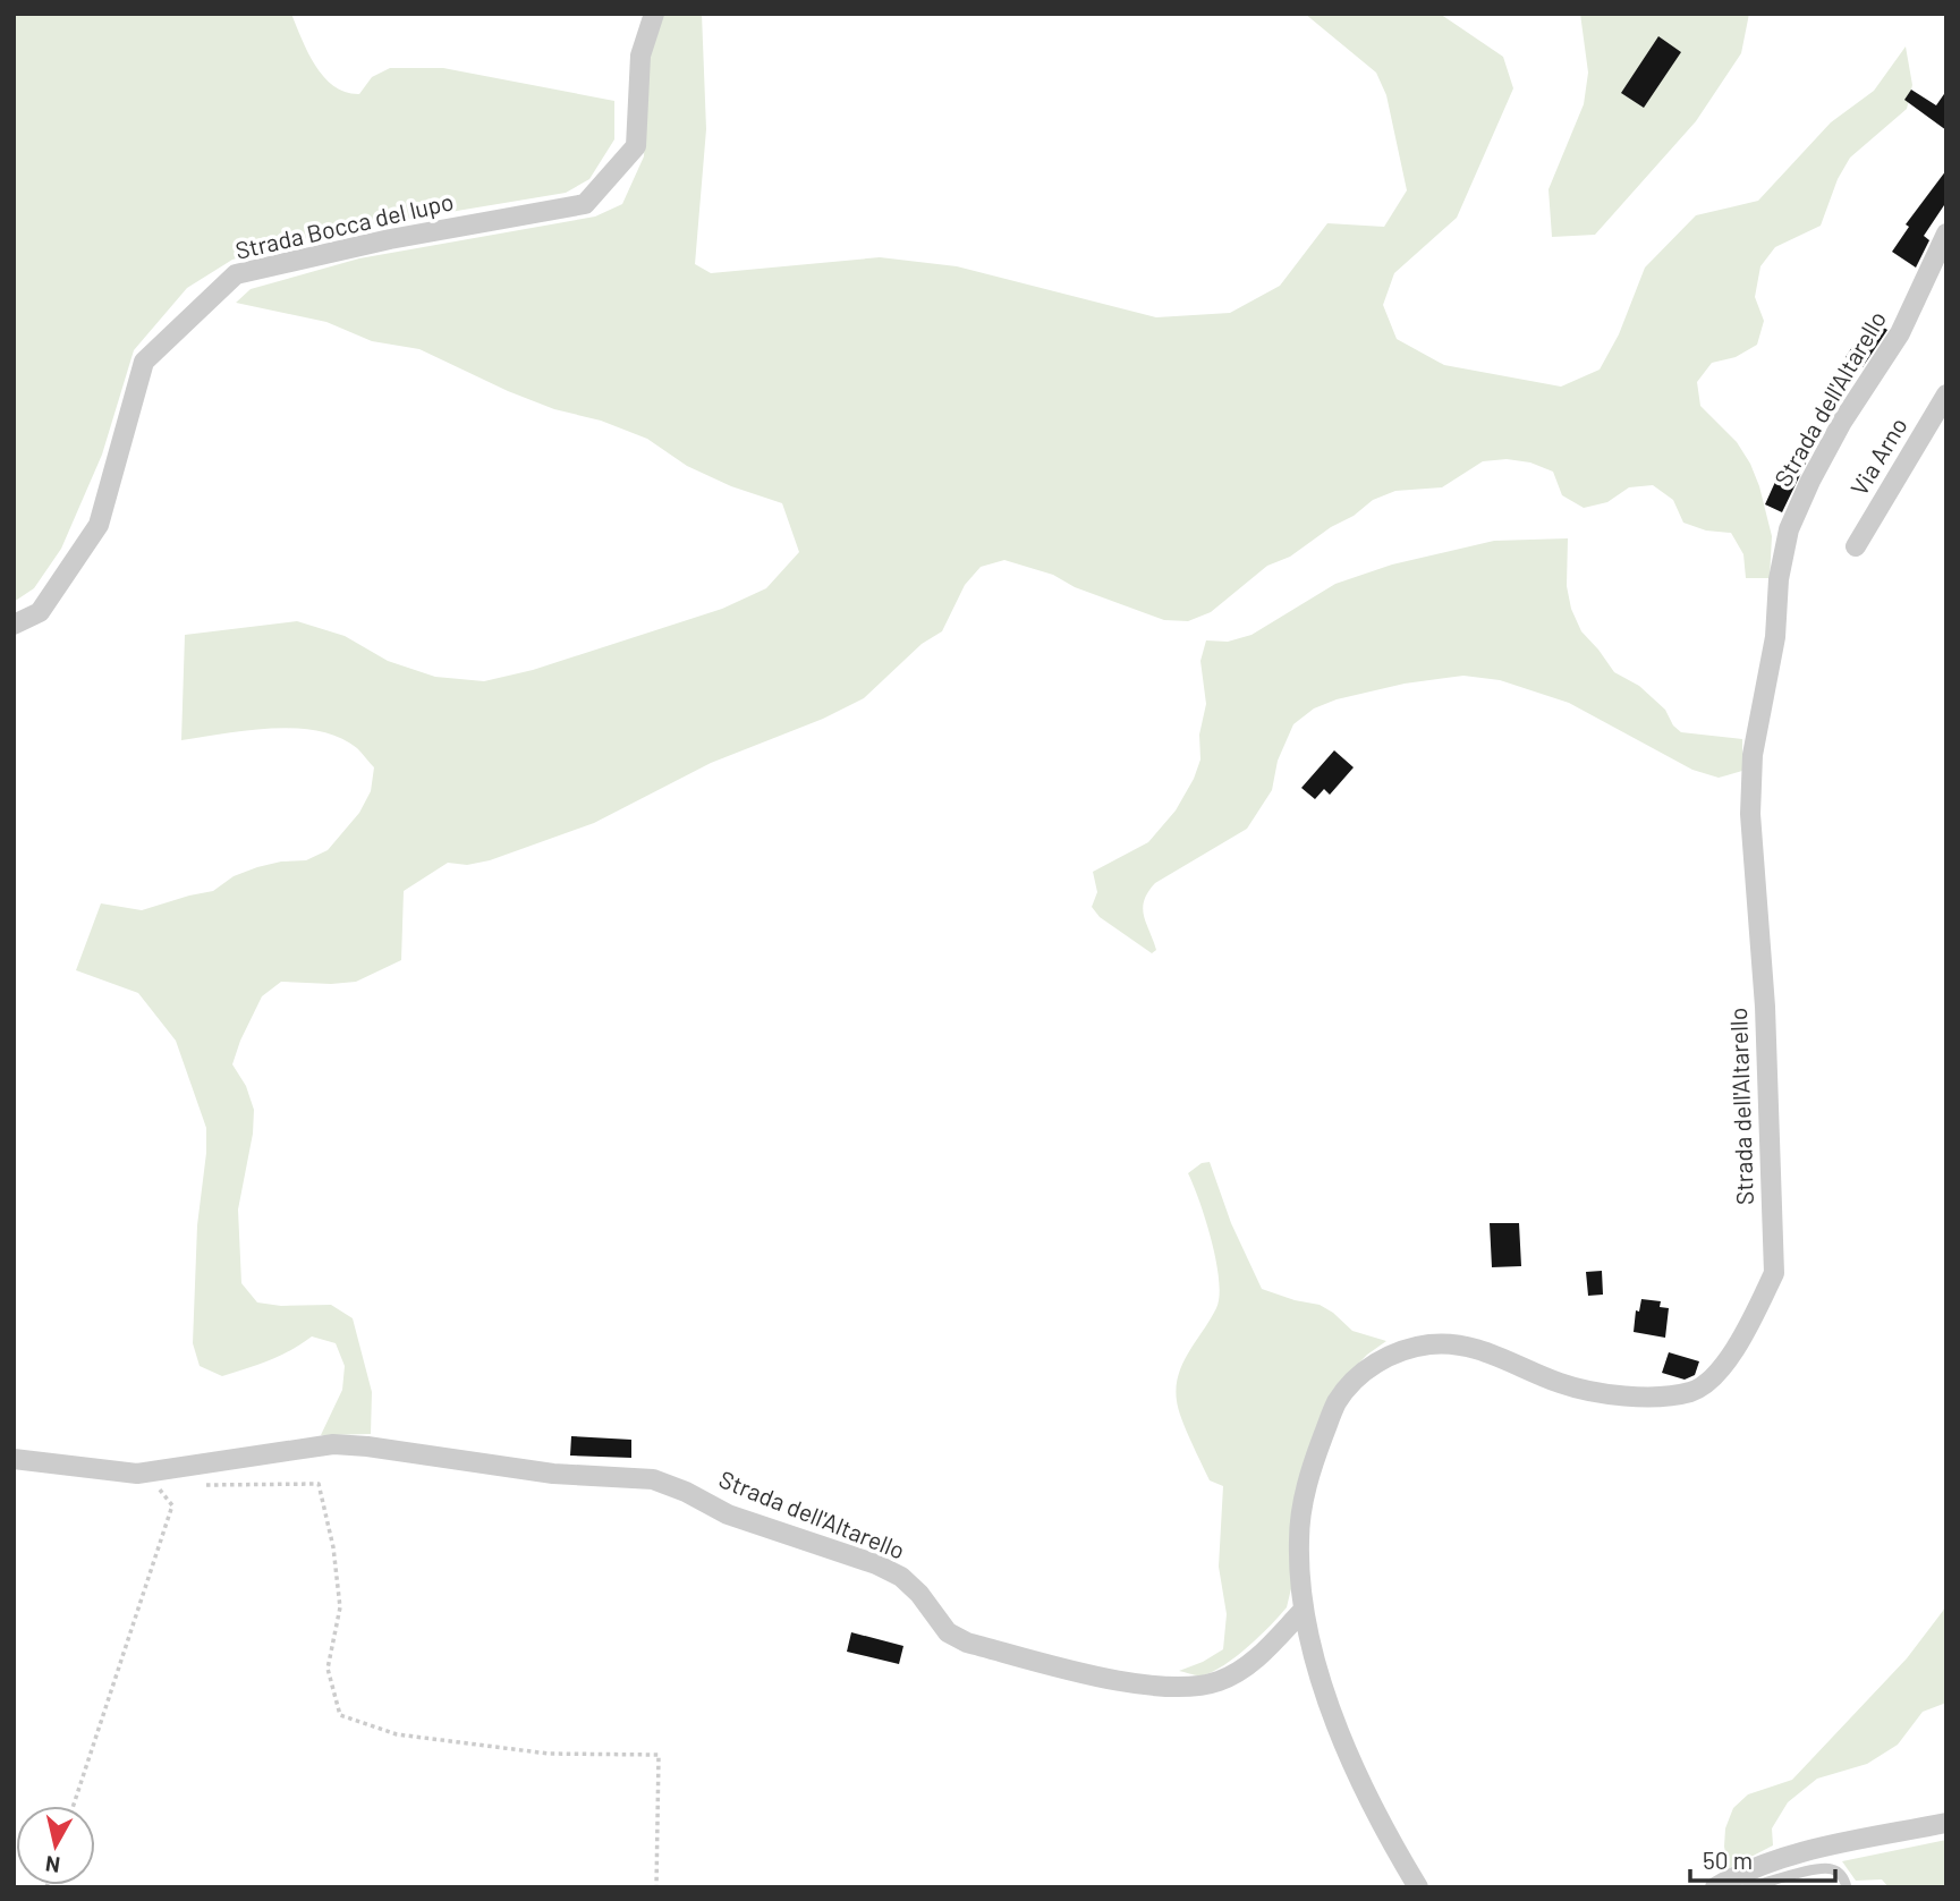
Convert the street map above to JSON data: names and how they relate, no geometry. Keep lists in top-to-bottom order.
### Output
{
  "streets": {
    "street": ["Strada Bocca del lupo", "Strada dell'Altarello", "Via Arno"]
  },
  "scale_bar": "50 m",
  "north": "bottom"
}
